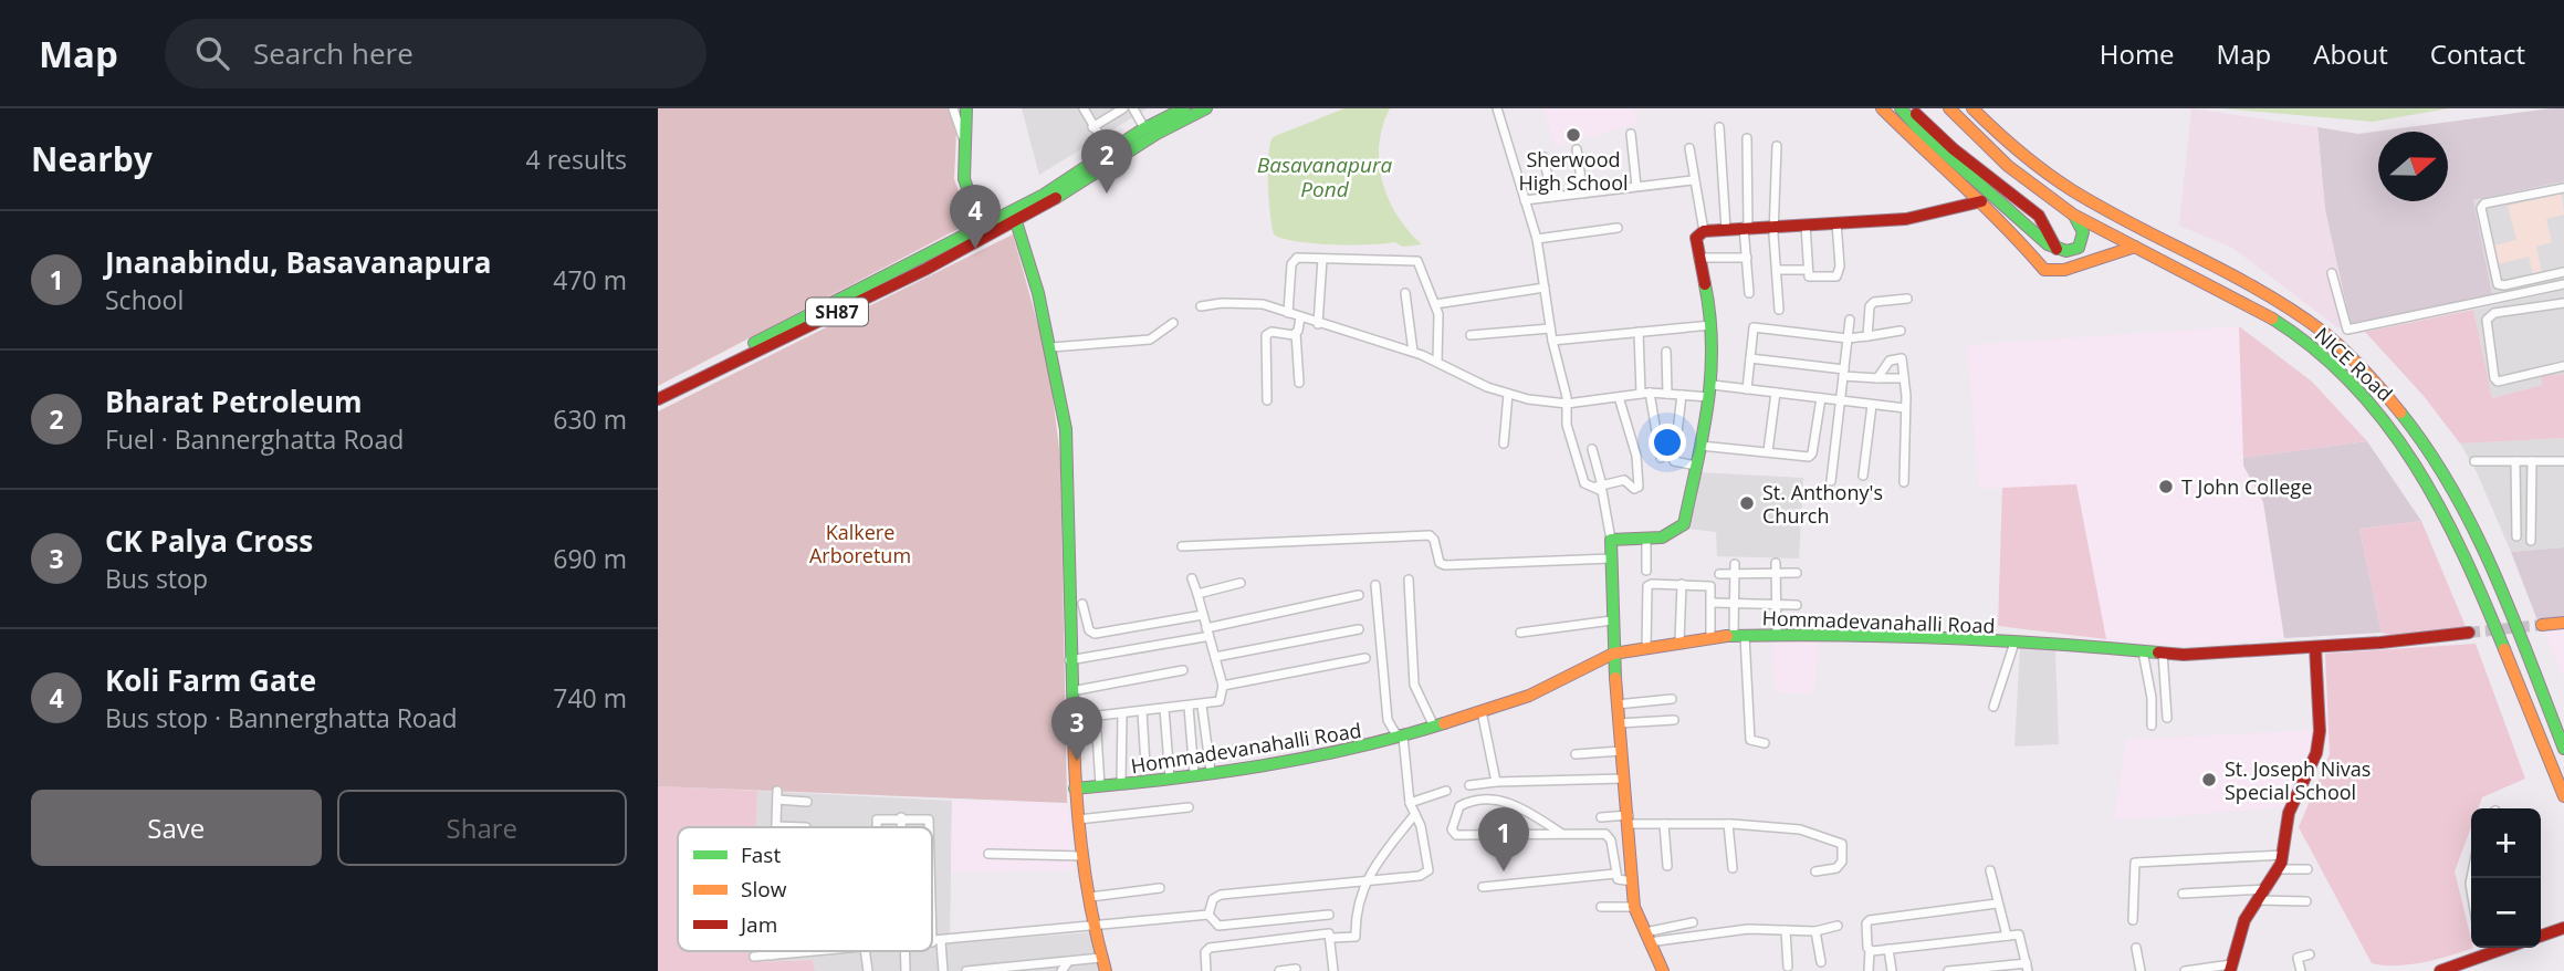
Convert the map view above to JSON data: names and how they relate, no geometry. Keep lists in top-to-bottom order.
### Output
{
  "streets": {
    "main road": ["SH87", "NICE Road", "Hommadevanahalli Road"]
  },
  "water": ["Basavanapura Pond"],
  "parks": ["Kalkere Arboretum"],
  "places": [
    "Sherwood High School",
    "T John College",
    "St. Anthony's Church",
    "St. Joseph Nivas Special School"
  ],
  "legend": ["Fast", "Slow", "Jam"],
  "north": "right",
  "page": {
    "header": "Map",
    "search": "Search here",
    "nav": [
      "Home",
      "Map",
      "About",
      "Contact"
    ],
    "heading": ["Nearby", "4 results"],
    "pins": [
      "2",
      "4",
      "3",
      "1"
    ],
    "list": [
      {
        "mark": "1",
        "name": "Jnanabindu, Basavanapura",
        "note": "School",
        "value": "470 m"
      },
      {
        "mark": "2",
        "name": "Bharat Petroleum",
        "note": "Fuel · Bannerghatta Road",
        "value": "630 m"
      },
      {
        "mark": "3",
        "name": "CK Palya Cross",
        "note": "Bus stop",
        "value": "690 m"
      },
      {
        "mark": "4",
        "name": "Koli Farm Gate",
        "note": "Bus stop · Bannerghatta Road",
        "value": "740 m"
      }
    ],
    "buttons": ["Save", "Share"],
    "map_buttons": ["+", "−"]
  }
}
